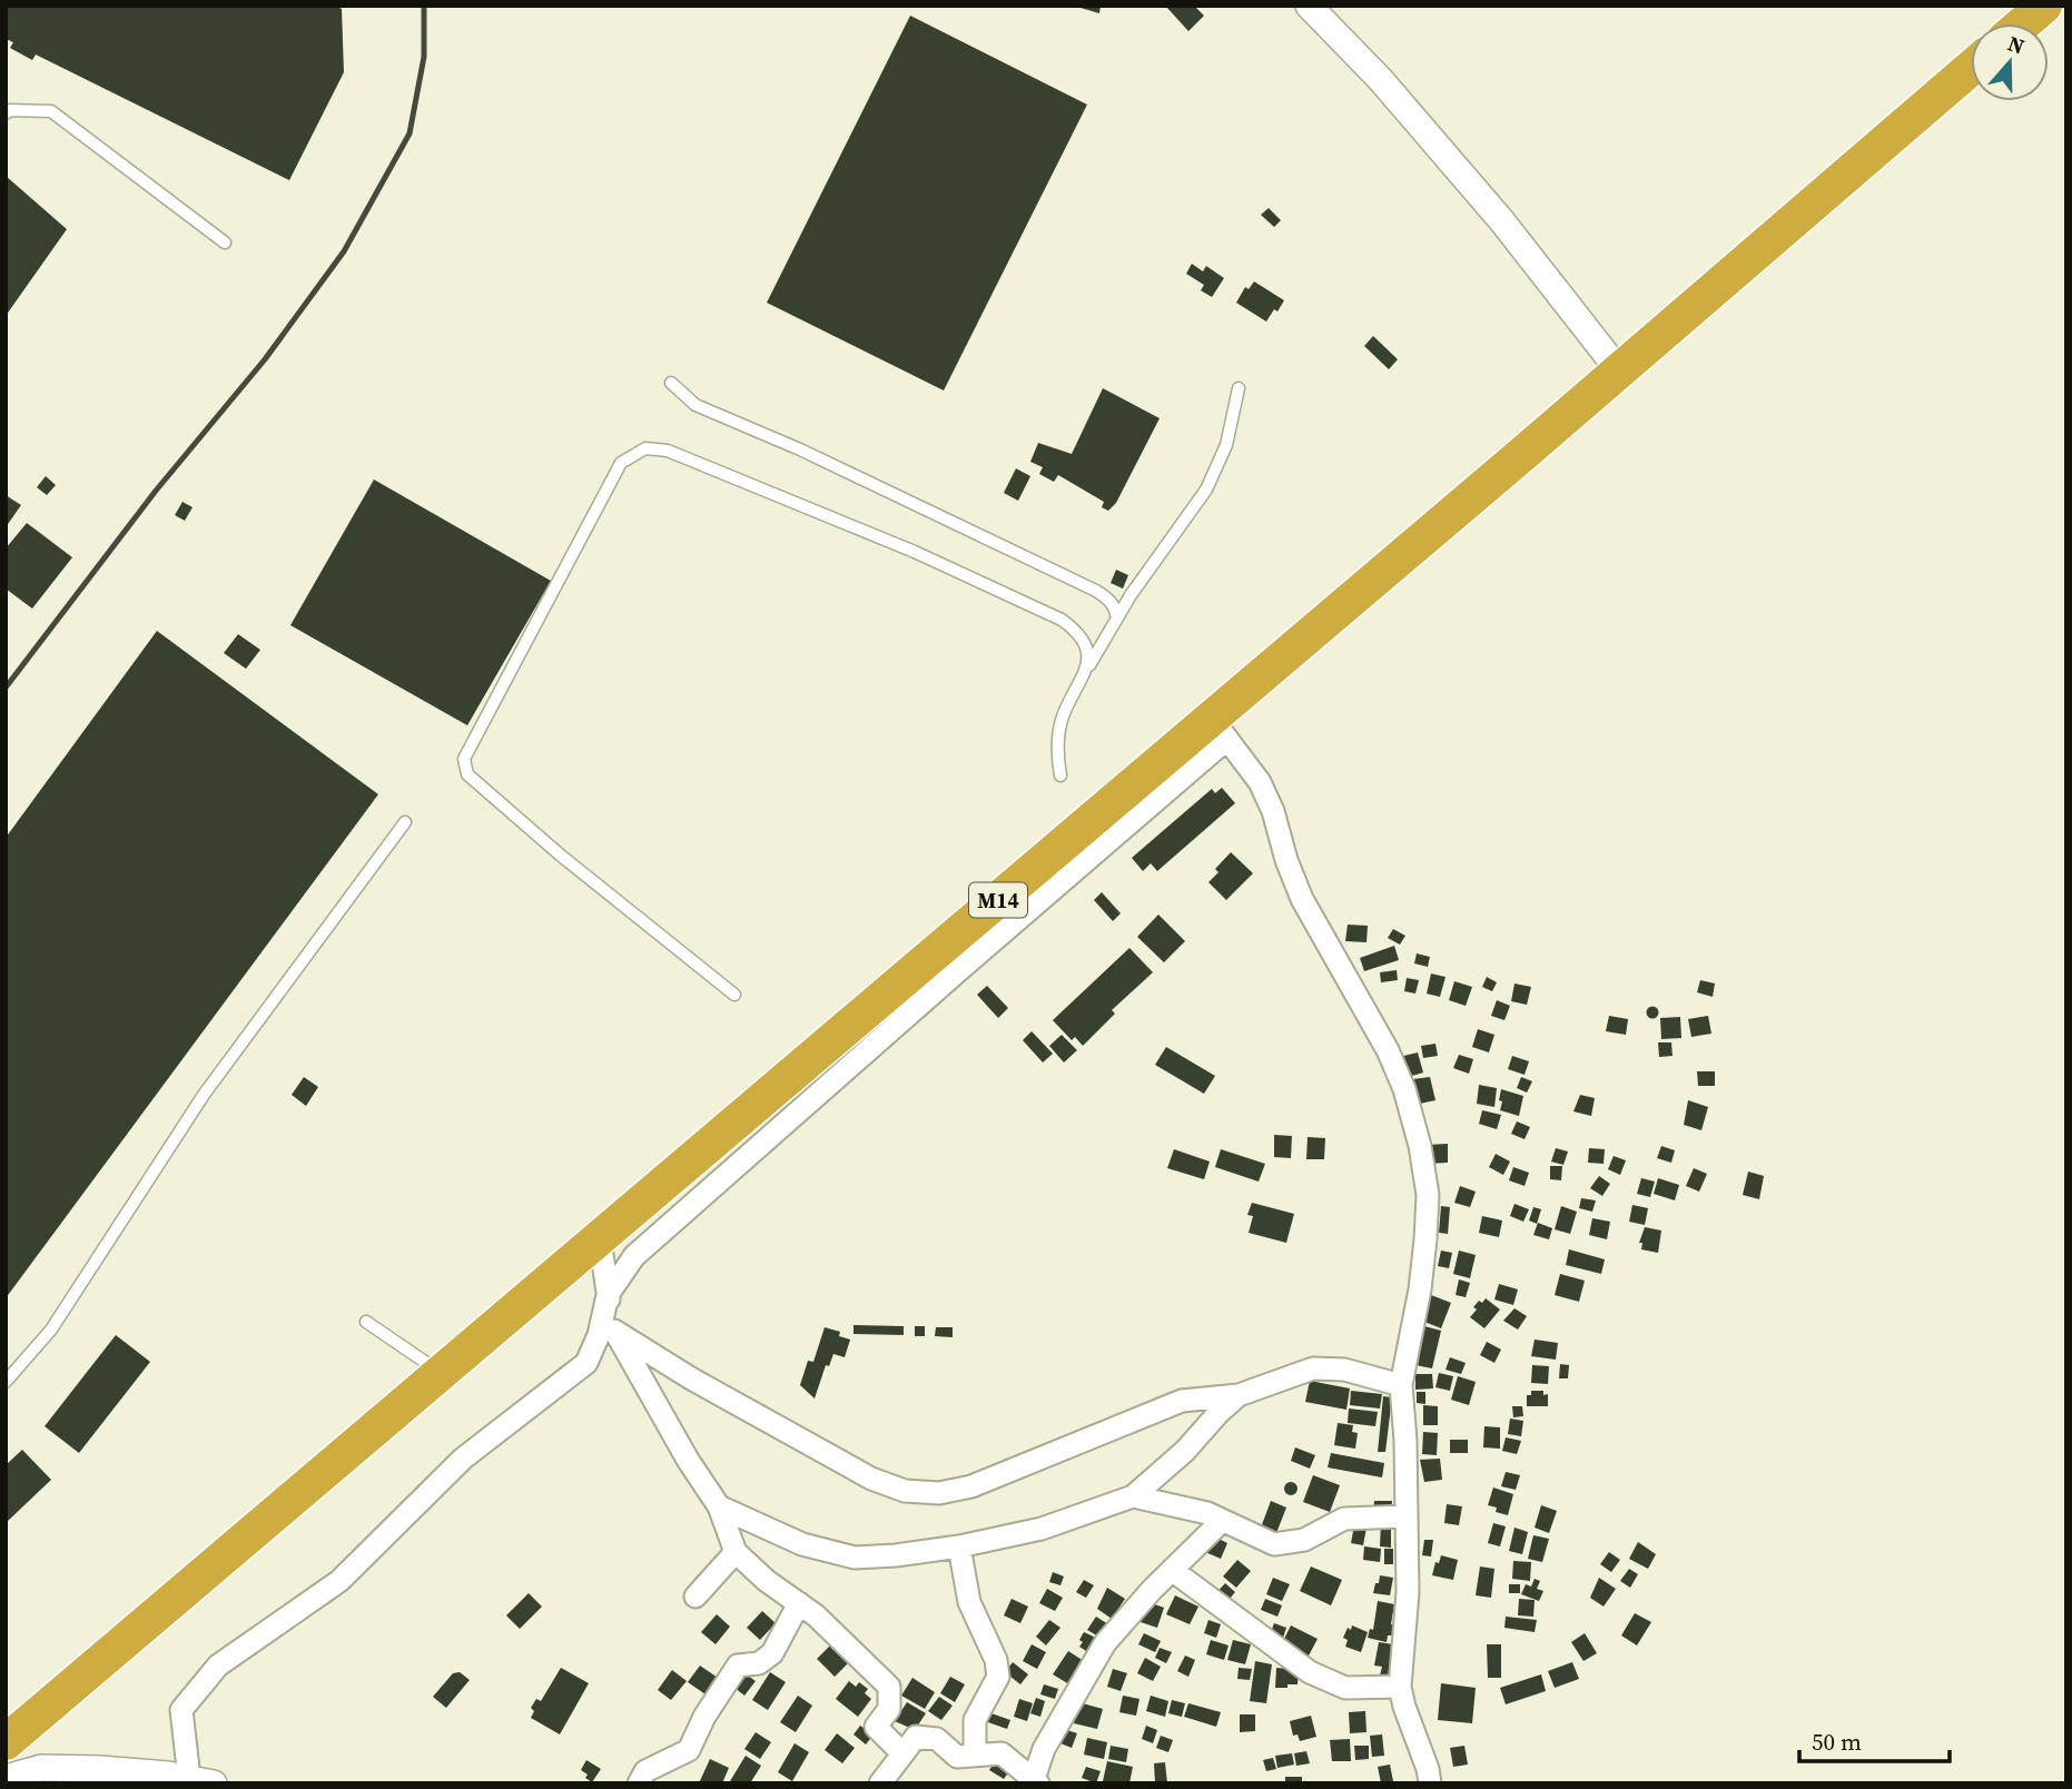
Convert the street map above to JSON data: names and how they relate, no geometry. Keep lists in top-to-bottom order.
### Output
{
  "streets": {
    "highway": ["M14"]
  },
  "scale_bar": "50 m",
  "north": "top"
}
